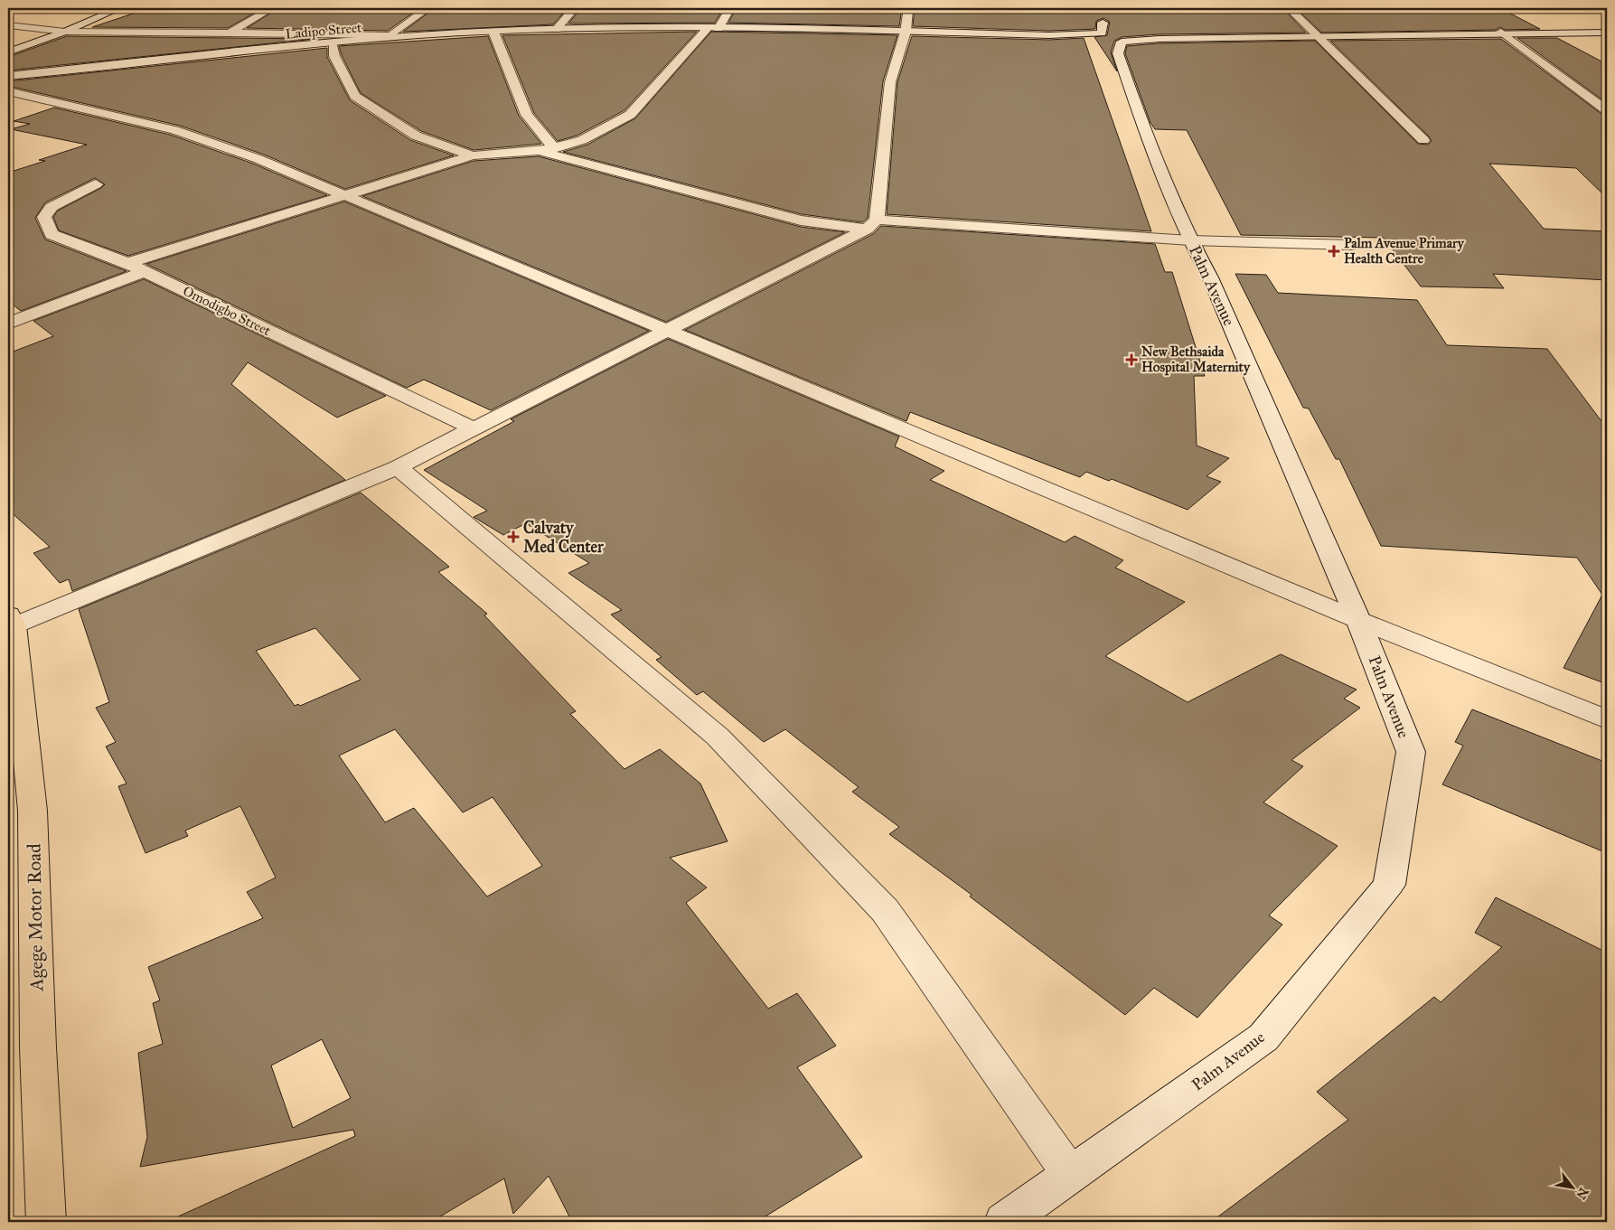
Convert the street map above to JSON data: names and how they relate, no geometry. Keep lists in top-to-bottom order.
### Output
{
  "streets": {
    "highway": ["Agege Motor Road"],
    "street": ["Ladipo Street", "Palm Avenue", "Omodigbo Street"]
  },
  "crossings": [
    ["Ladipo Street", "Palm Avenue"]
  ],
  "places": {
    "health": ["Palm Avenue Primary Health Centre", "New Bethsaida Hospital Maternity", "Calvaty Med Center"]
  },
  "north": "bottom right"
}
